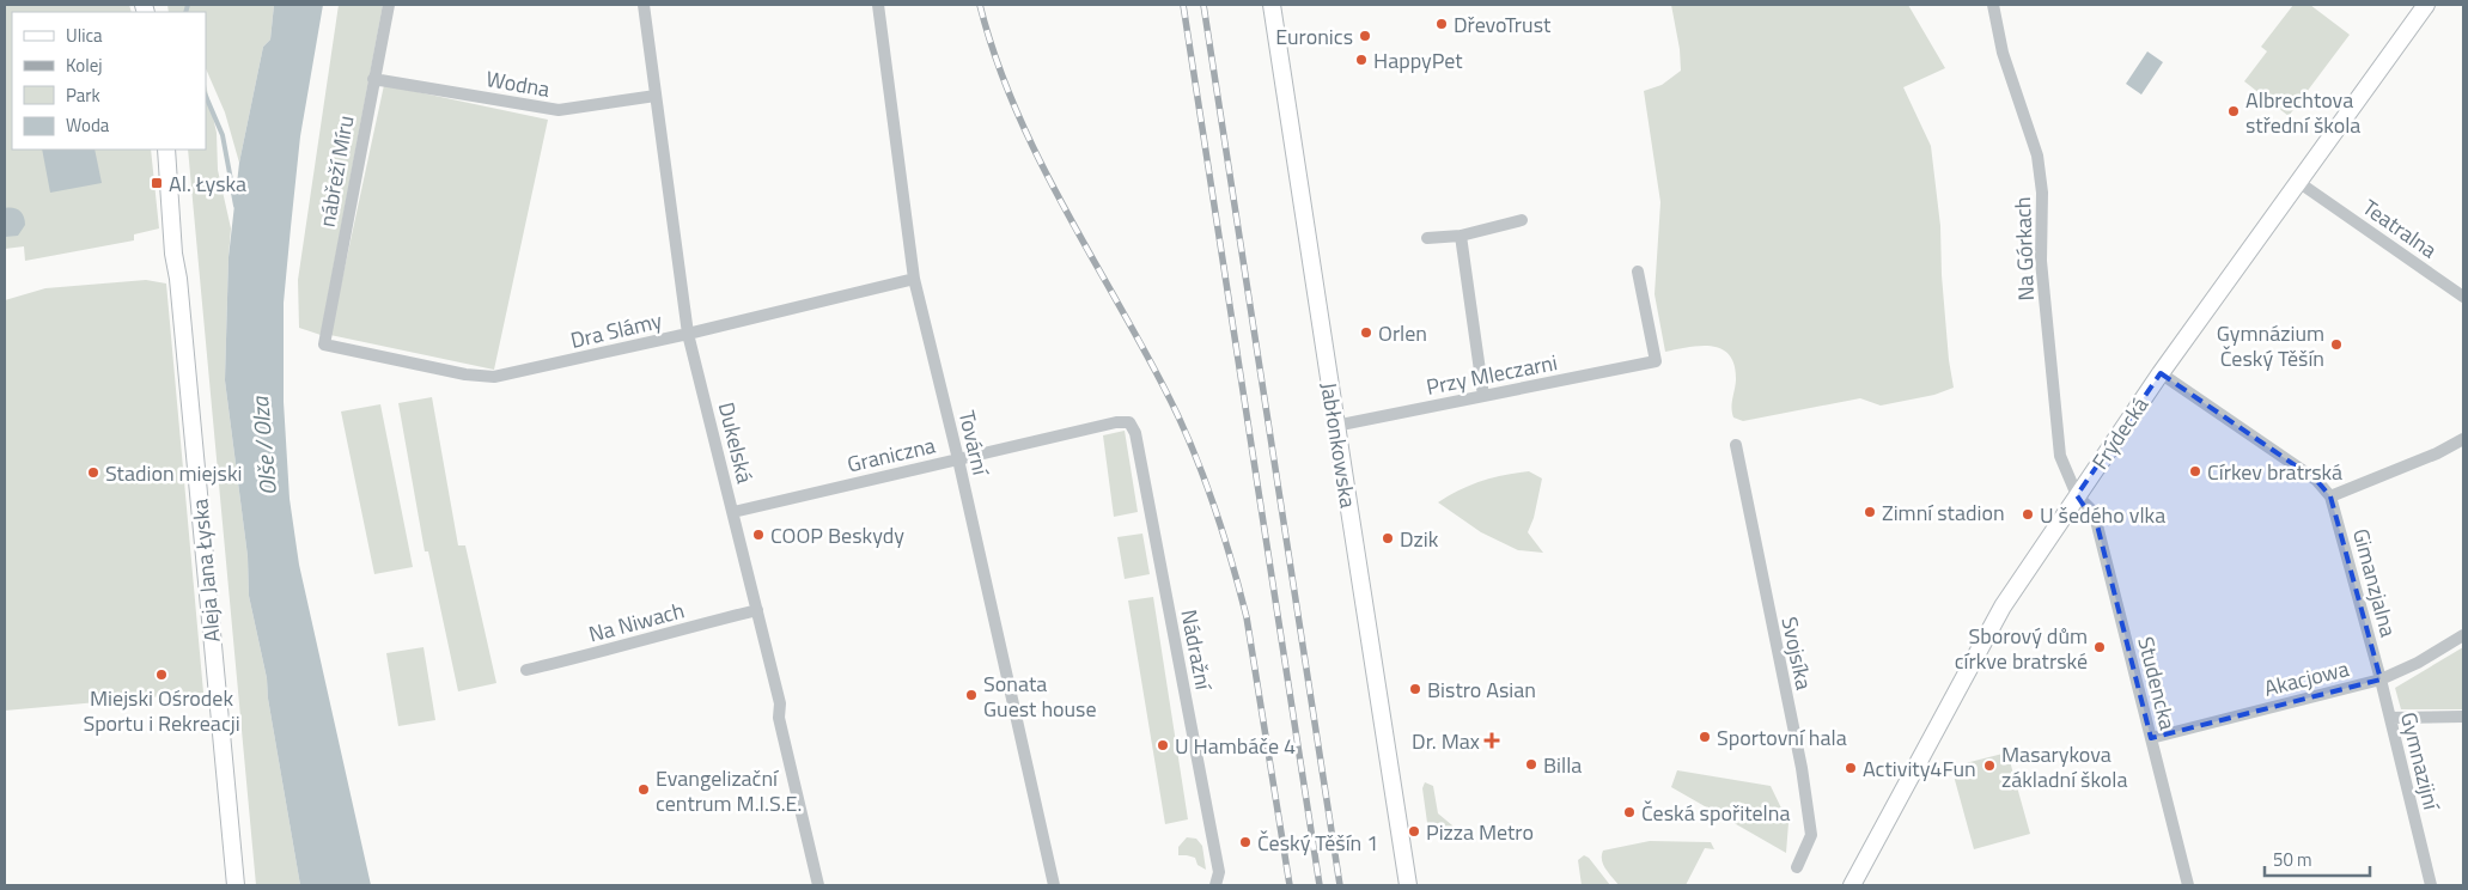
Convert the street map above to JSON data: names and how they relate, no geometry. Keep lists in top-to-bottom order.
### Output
{
  "streets": {
    "main road": ["Frýdecká", "Jabłonkowska", "Aleja Jana Łyska"],
    "street": [
      "Wodna",
      "nábřeží Míru",
      "Teatralna",
      "Na Górkach",
      "Dra Slámy",
      "Przy Mleczarni",
      "Dukelská",
      "Tovární",
      "Graniczna",
      "Gimanzjalna",
      "Na Niwach",
      "Nádražní",
      "Svojsíka",
      "Akacjowa",
      "Studencka",
      "Gymnazijní"
    ]
  },
  "crossings": [
    ["Wodna", "nábřeží Míru"],
    ["Wodna", "Dukelská"],
    ["nábřeží Míru", "Dra Slámy"],
    ["Teatralna", "Frýdecká"],
    ["Na Górkach", "Frýdecká"],
    ["Na Górkach", "Studencka"],
    ["Dra Slámy", "Dukelská"],
    ["Dra Slámy", "Tovární"],
    ["Przy Mleczarni", "Jabłonkowska"],
    ["Frýdecká", "Studencka"],
    ["Dukelská", "Graniczna"],
    ["Dukelská", "Na Niwach"],
    ["Tovární", "Graniczna"],
    ["Graniczna", "Nádražní"],
    ["Gimanzjalna", "Akacjowa"],
    ["Gimanzjalna", "Gymnazijní"],
    ["Akacjowa", "Studencka"],
    ["Akacjowa", "Gymnazijní"]
  ],
  "water": ["Olše / Olza"],
  "places": {
    "other": [
      "DřevoTrust",
      "Euronics",
      "HappyPet",
      "Albrechtova střední škola",
      "Orlen",
      "Gymnázium Český Těšín",
      "Církev bratrská",
      "Stadion miejski",
      "Zimní stadion",
      "U šedého vlka",
      "COOP Beskydy",
      "Dzik",
      "Sborový dům církve bratrské",
      "Miejski Ośrodek Sportu i Rekreacji",
      "Bistro Asian",
      "Sonata Guest house",
      "Sportovní hala",
      "U Hambáče 4",
      "Billa",
      "Masarykova základní škola",
      "Activity4Fun",
      "Evangelizační centrum M.I.S.E.",
      "Česká spořitelna",
      "Pizza Metro",
      "Český Těšín 1"
    ],
    "transit": ["Al. Łyska"],
    "health": ["Dr. Max"]
  },
  "legend": [
    "Ulica",
    "Kolej",
    "Park",
    "Woda"
  ],
  "scale_bar": "50 m"
}
